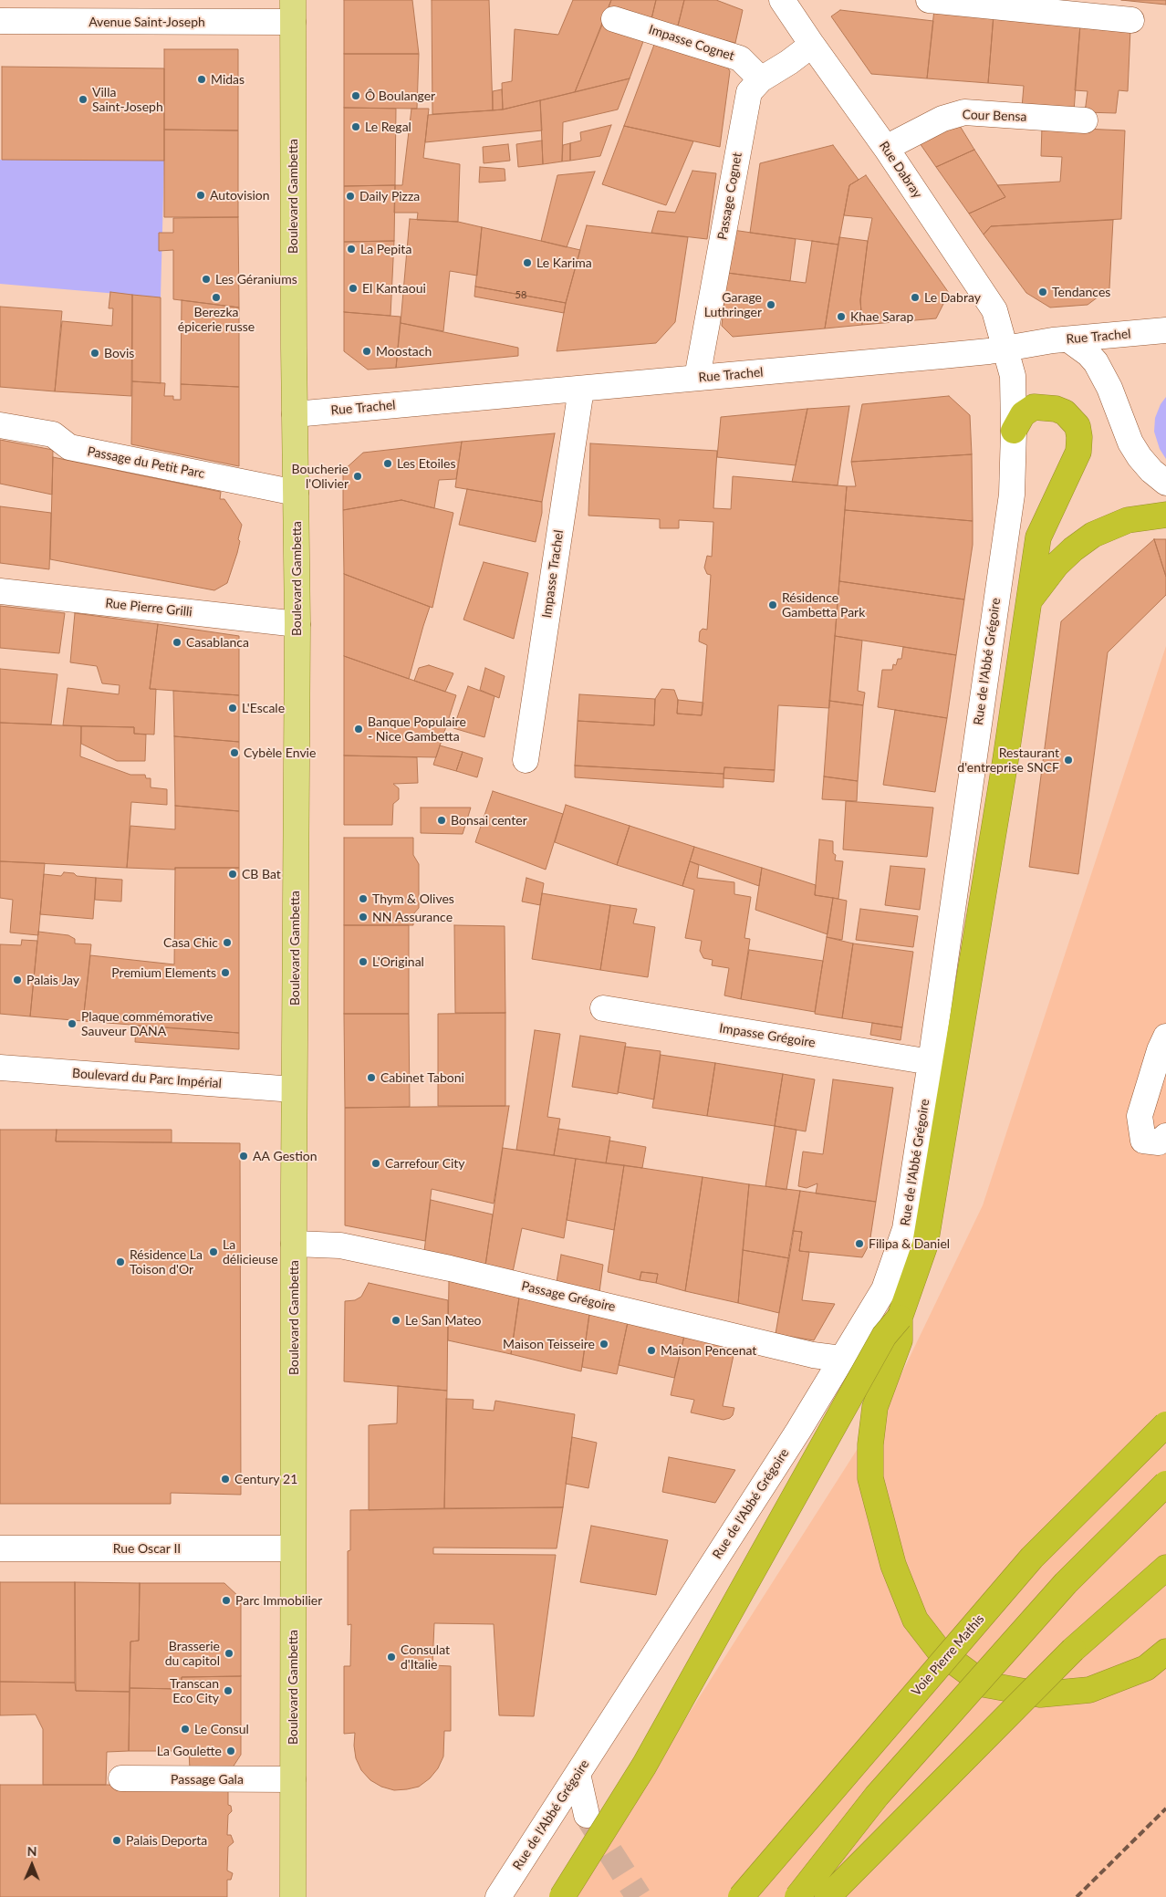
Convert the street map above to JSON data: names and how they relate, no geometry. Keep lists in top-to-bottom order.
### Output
{
  "streets": {
    "highway": ["Voie Pierre Mathis"],
    "main road": ["Boulevard Gambetta"],
    "street": [
      "Avenue Saint-Joseph",
      "Impasse Cognet",
      "Cour Bensa",
      "Rue Dabray",
      "Passage Cognet",
      "Rue Trachel",
      "Passage du Petit Parc",
      "Impasse Trachel",
      "Rue Pierre Grilli",
      "Rue de l'Abbé Grégoire",
      "Impasse Grégoire",
      "Boulevard du Parc Impérial",
      "Passage Grégoire",
      "Rue Oscar II",
      "Passage Gala"
    ]
  },
  "crossings": [
    ["Avenue Saint-Joseph", "Boulevard Gambetta"],
    ["Impasse Cognet", "Passage Cognet"],
    ["Cour Bensa", "Rue Dabray"],
    ["Rue Dabray", "Passage Cognet"],
    ["Rue Dabray", "Rue Trachel"],
    ["Rue Dabray", "Rue de l'Abbé Grégoire"],
    ["Boulevard Gambetta", "Rue Trachel"],
    ["Boulevard Gambetta", "Passage du Petit Parc"],
    ["Boulevard Gambetta", "Rue Pierre Grilli"],
    ["Boulevard Gambetta", "Boulevard du Parc Impérial"],
    ["Boulevard Gambetta", "Passage Grégoire"],
    ["Boulevard Gambetta", "Rue Oscar II"],
    ["Boulevard Gambetta", "Passage Gala"],
    ["Passage Cognet", "Rue Trachel"],
    ["Rue Trachel", "Impasse Trachel"],
    ["Rue Trachel", "Rue de l'Abbé Grégoire"],
    ["Rue de l'Abbé Grégoire", "Impasse Grégoire"],
    ["Rue de l'Abbé Grégoire", "Passage Grégoire"]
  ],
  "places": [
    "Midas",
    "Ô Boulanger",
    "Villa Saint-Joseph",
    "Le Regal",
    "Autovision",
    "Daily Pizza",
    "La Pepita",
    "Le Karima",
    "Les Géraniums",
    "El Kantaoui",
    "Tendances",
    "Berezka épicerie russe",
    "Le Dabray",
    "Garage Luthringer",
    "Khae Sarap",
    "Moostach",
    "Bovis",
    "Les Etoiles",
    "Boucherie l'Olivier",
    "Résidence Gambetta Park",
    "Casablanca",
    "L'Escale",
    "Banque Populaire - Nice Gambetta",
    "Cybèle Envie",
    "Restaurant d'entreprise SNCF",
    "Bonsai center",
    "CB Bat",
    "Thym & Olives",
    "NN Assurance",
    "Casa Chic",
    "L'Original",
    "Premium Elements",
    "Palais Jay",
    "Plaque commémorative Sauveur DANA",
    "Cabinet Taboni",
    "AA Gestion",
    "Carrefour City",
    "Filipa & Daniel",
    "La délicieuse",
    "Résidence La Toison d'Or",
    "Le San Mateo",
    "Maison Teisseire",
    "Maison Pencenat",
    "Century 21",
    "Parc Immobilier",
    "Brasserie du capitol",
    "Consulat d'Italie",
    "Transcan Eco City",
    "Le Consul",
    "La Goulette",
    "Palais Deporta"
  ],
  "house_numbers": ["58"],
  "north": "top"
}
